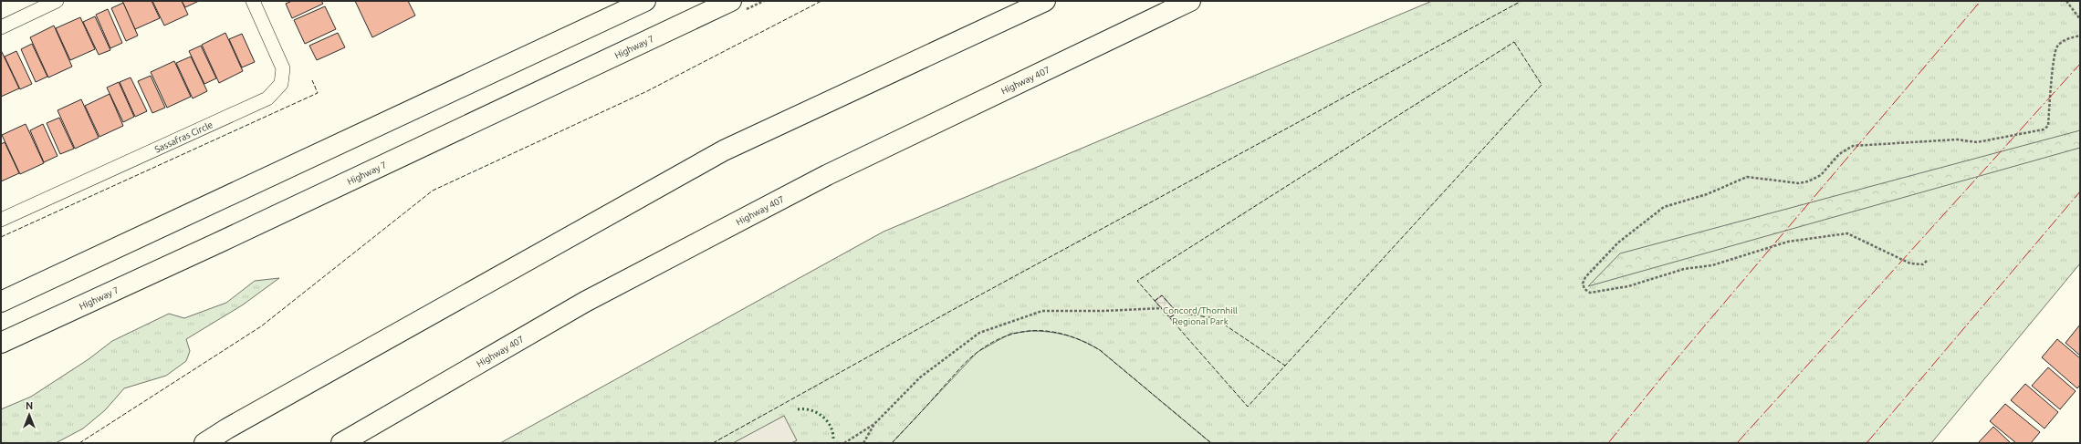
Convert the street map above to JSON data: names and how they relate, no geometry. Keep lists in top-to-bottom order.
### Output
{
  "streets": {
    "main road": ["Highway 7", "Highway 407"],
    "street": ["Sassafras Circle"]
  },
  "parks": ["Concord/Thornhill Regional Park"],
  "north": "top"
}
